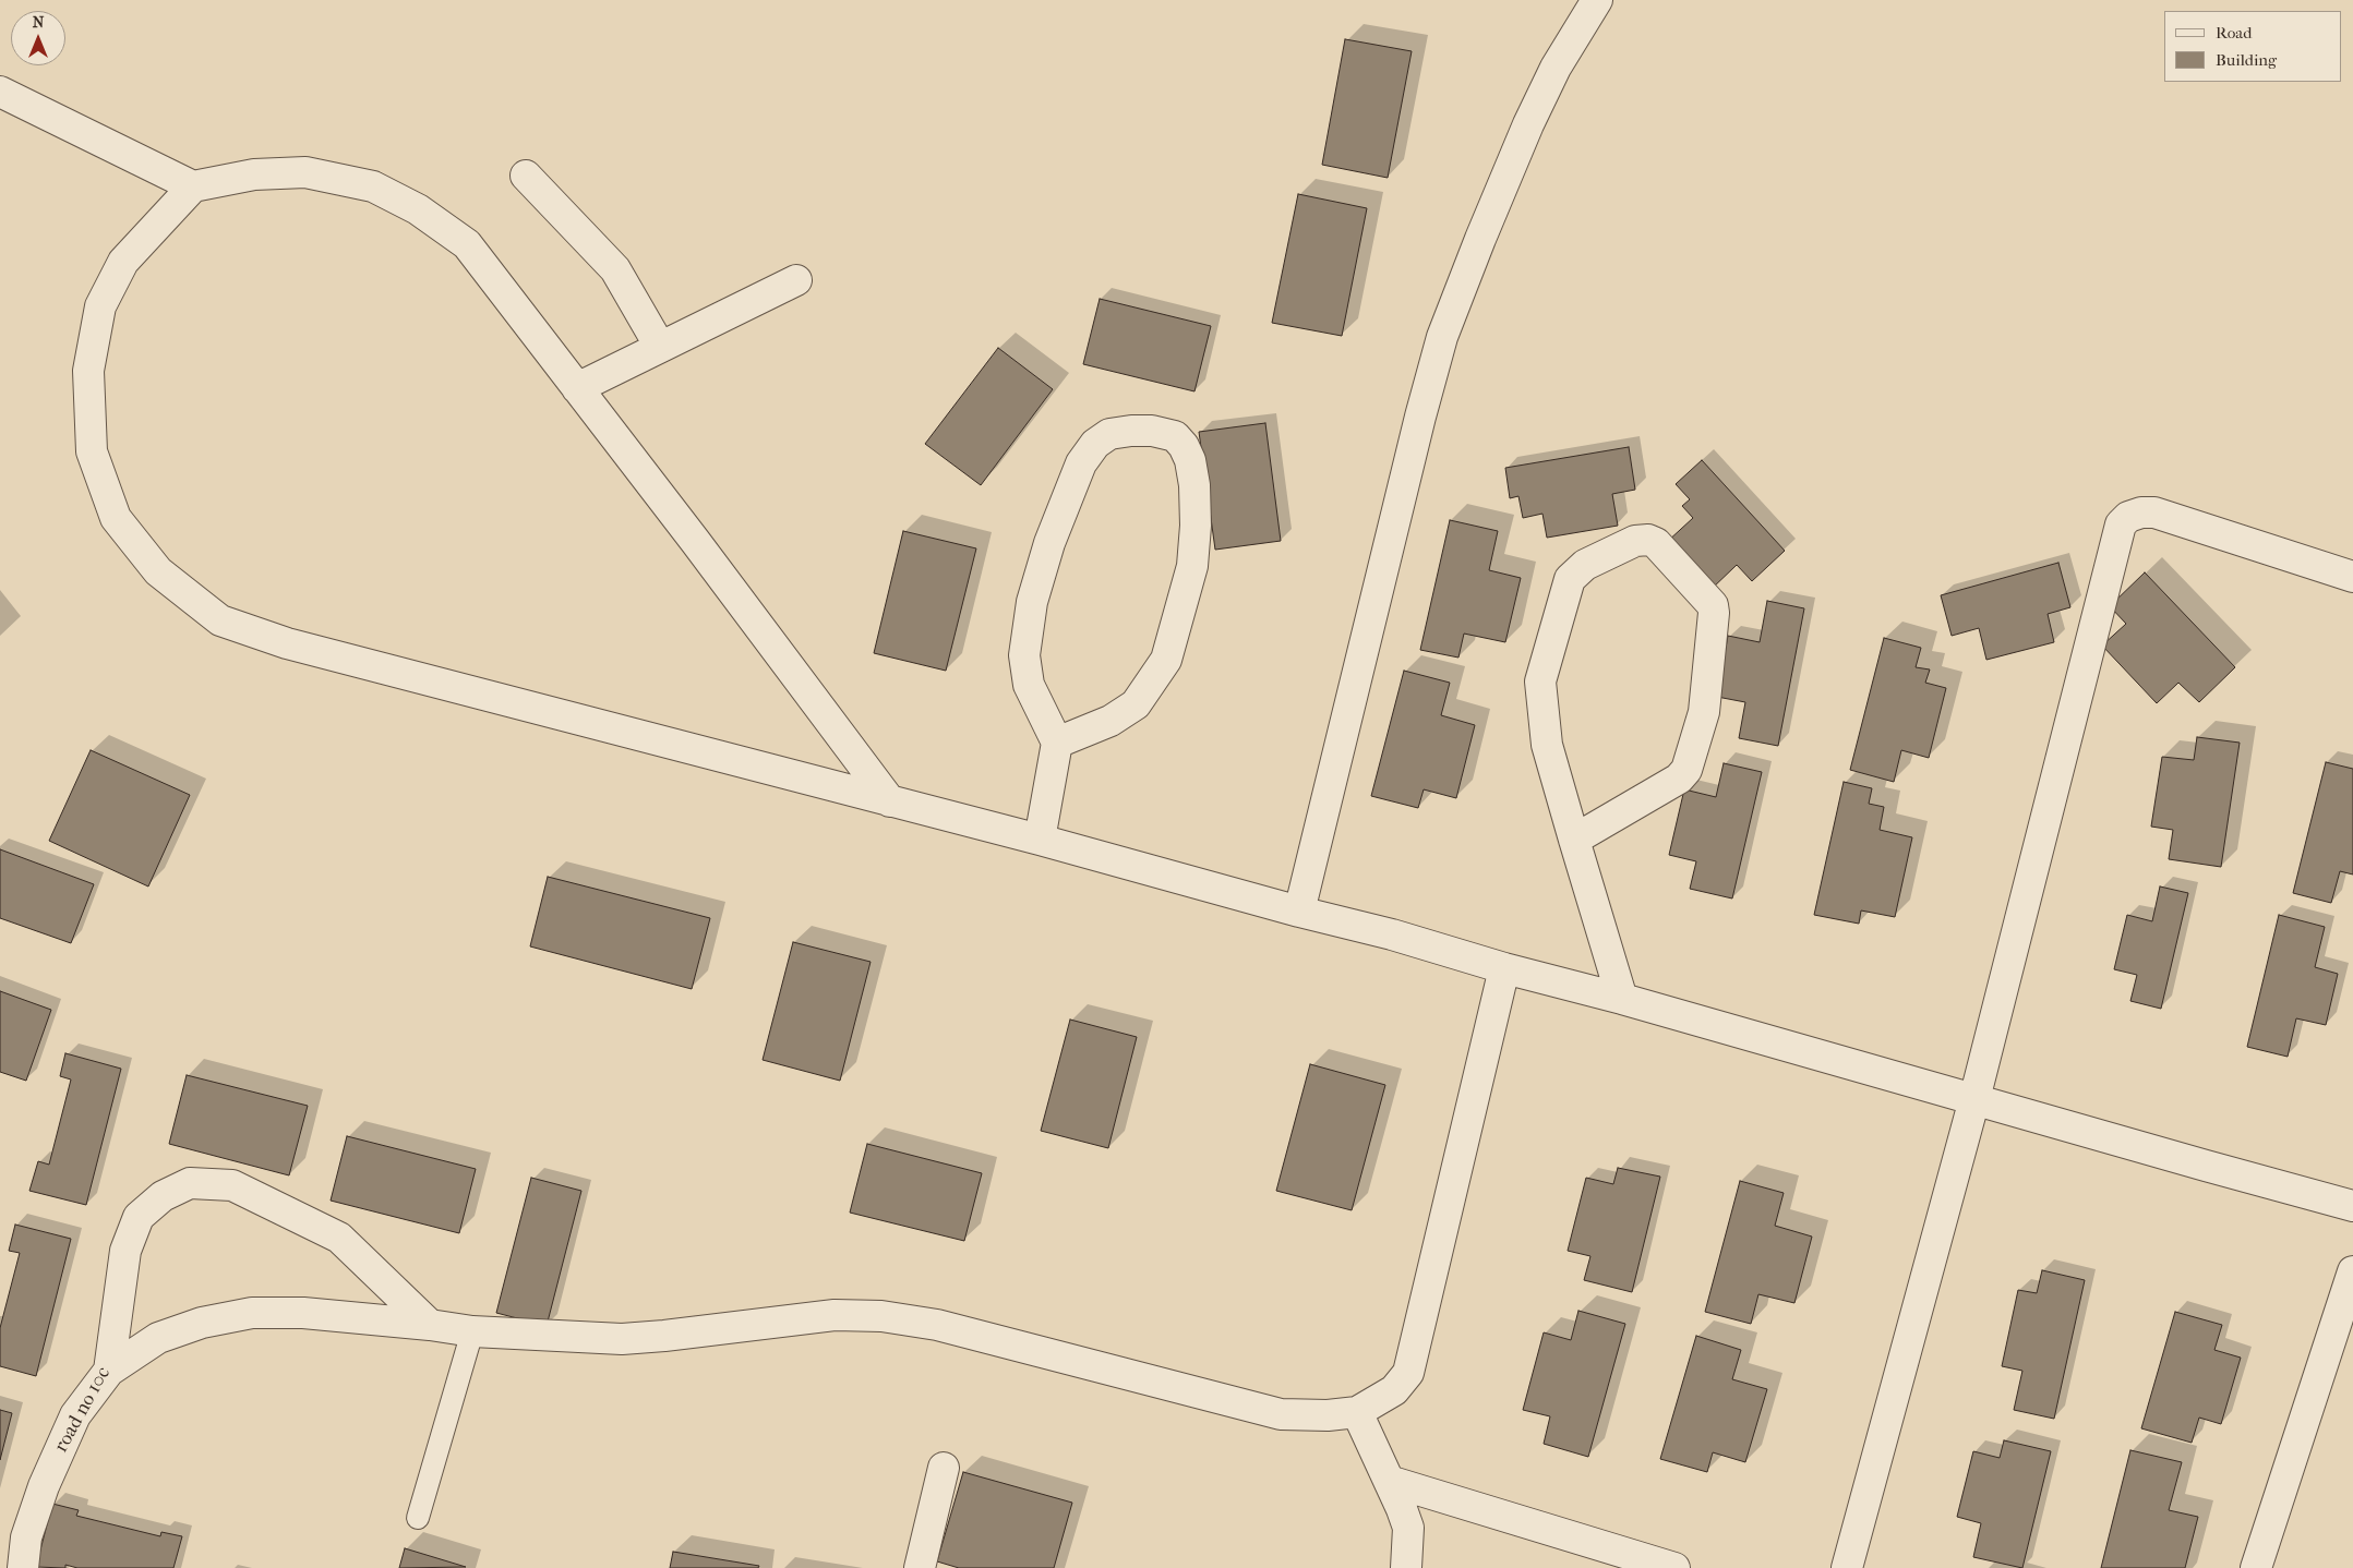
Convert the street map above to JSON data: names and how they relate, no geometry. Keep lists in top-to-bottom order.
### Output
{
  "streets": {
    "street": ["road no 10c"]
  },
  "legend": ["Road", "Building"],
  "north": "top"
}
